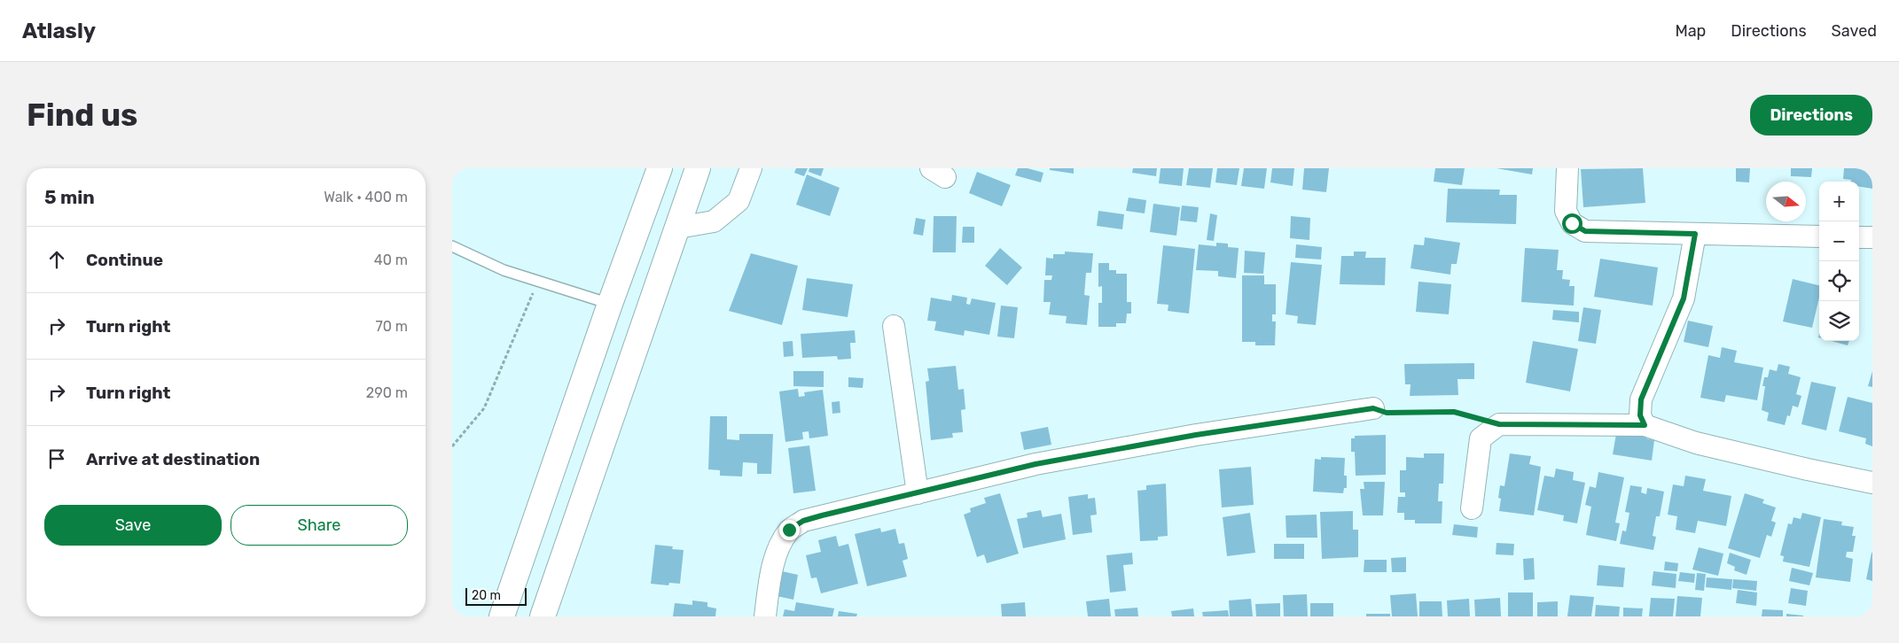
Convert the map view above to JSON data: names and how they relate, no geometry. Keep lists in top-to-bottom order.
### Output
{
  "scale_bar": "20 m",
  "north": "right",
  "page": {
    "header": "Atlasly",
    "nav": ["Map", "Directions", "Saved"],
    "buttons": [
      "Directions",
      ["Save", "Share"]
    ],
    "title": "Find us",
    "heading": ["5 min", "Walk · 400 m"],
    "map_buttons": ["+", "−"],
    "list": [
      ["Continue", "40 m"],
      ["Turn right", "70 m"],
      ["Turn right", "290 m"],
      "Arrive at destination"
    ],
    "scale": "20 m"
  }
}
